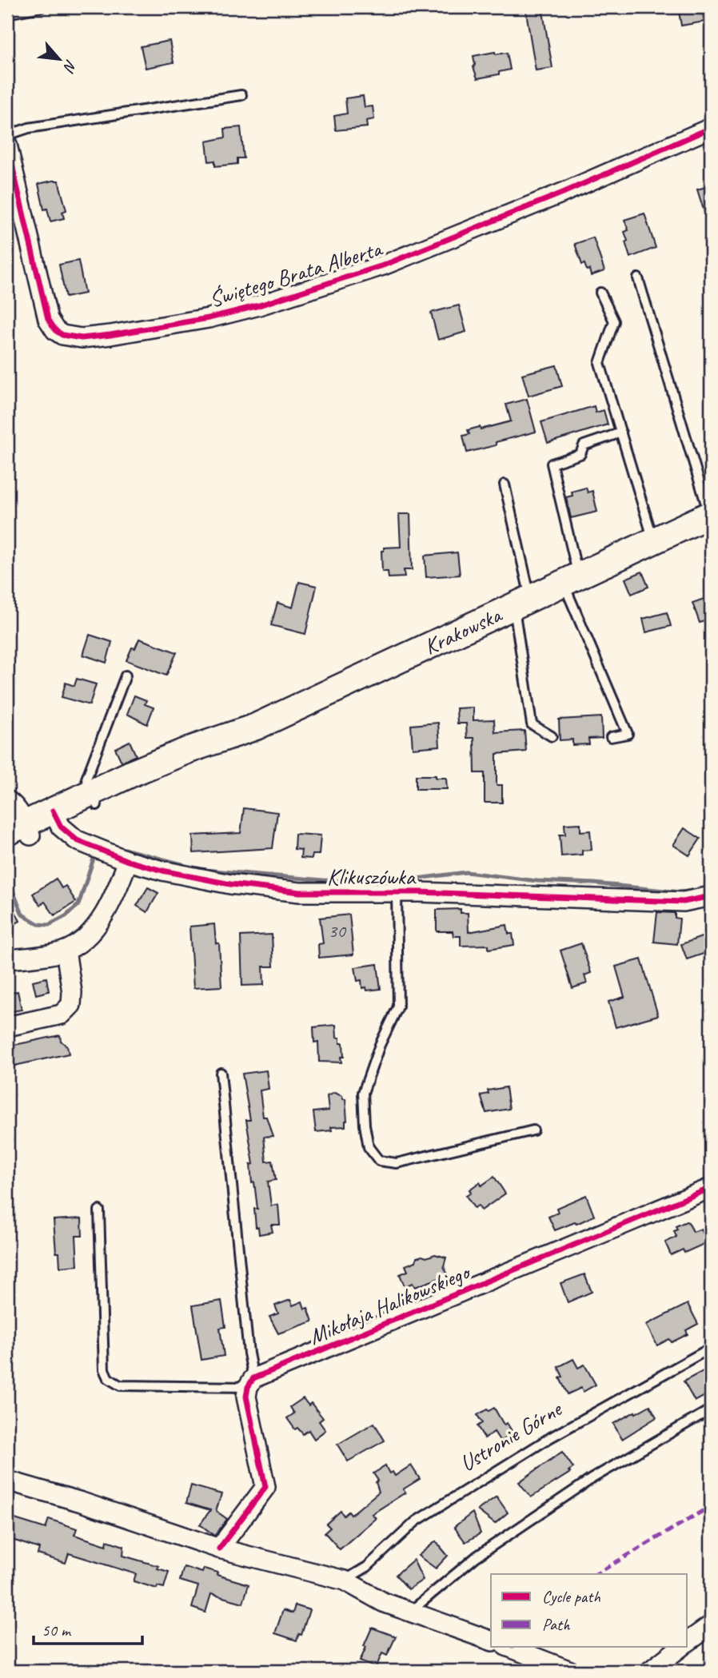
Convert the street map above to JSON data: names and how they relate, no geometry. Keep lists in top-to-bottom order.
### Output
{
  "streets": {
    "main road": ["Krakowska"],
    "street": ["Świętego Brata Alberta", "Klikuszówka", "Mikołaja Halikowskiego"],
    "lane": ["Ustronie Górne"]
  },
  "crossings": [
    ["Krakowska", "Klikuszówka"]
  ],
  "house_numbers": ["30"],
  "legend": ["Cycle path", "Path"],
  "scale_bar": "50 m",
  "north": "bottom right"
}
